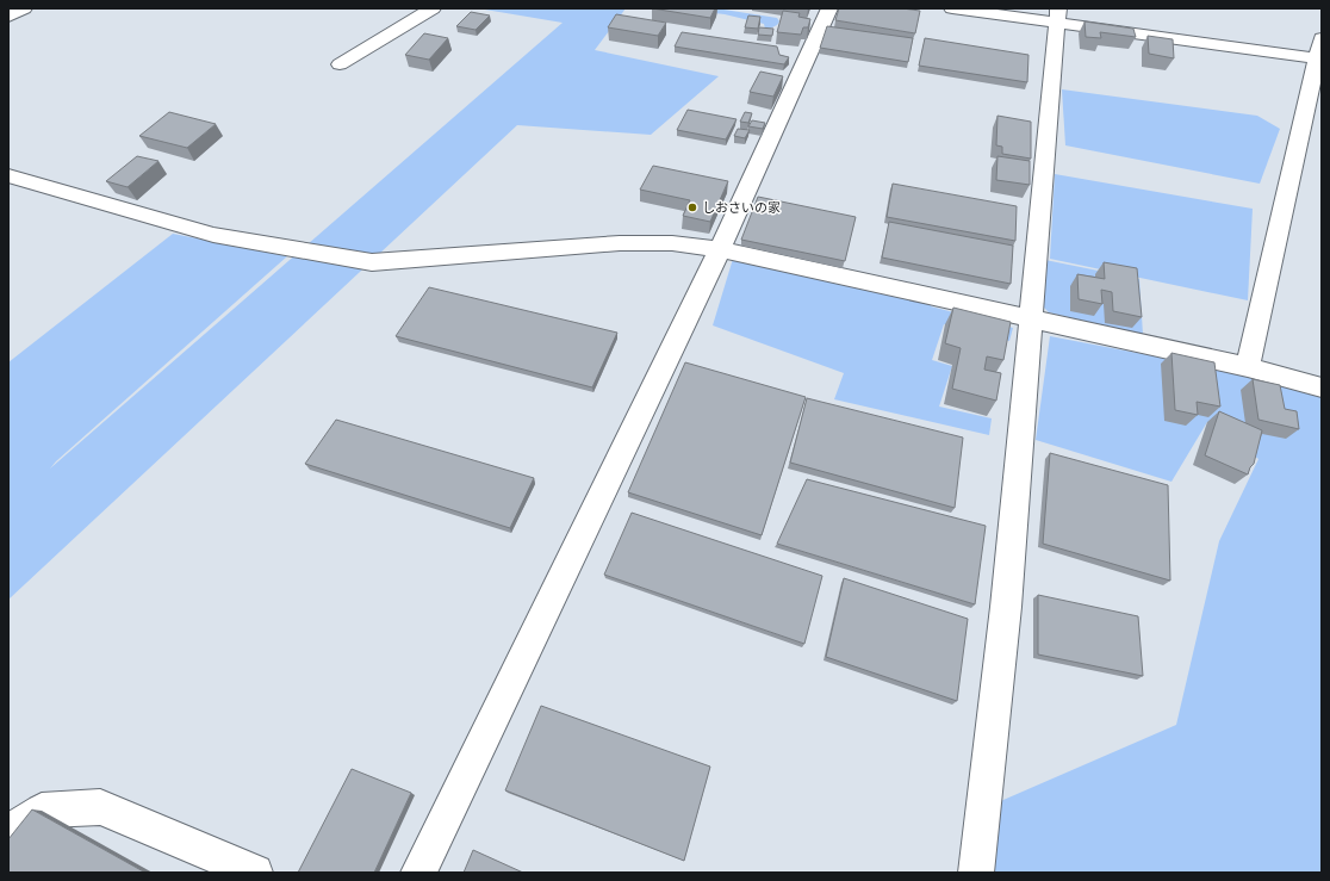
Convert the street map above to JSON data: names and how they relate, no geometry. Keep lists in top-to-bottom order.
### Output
{
  "places": ["しおさいの家"]
}
